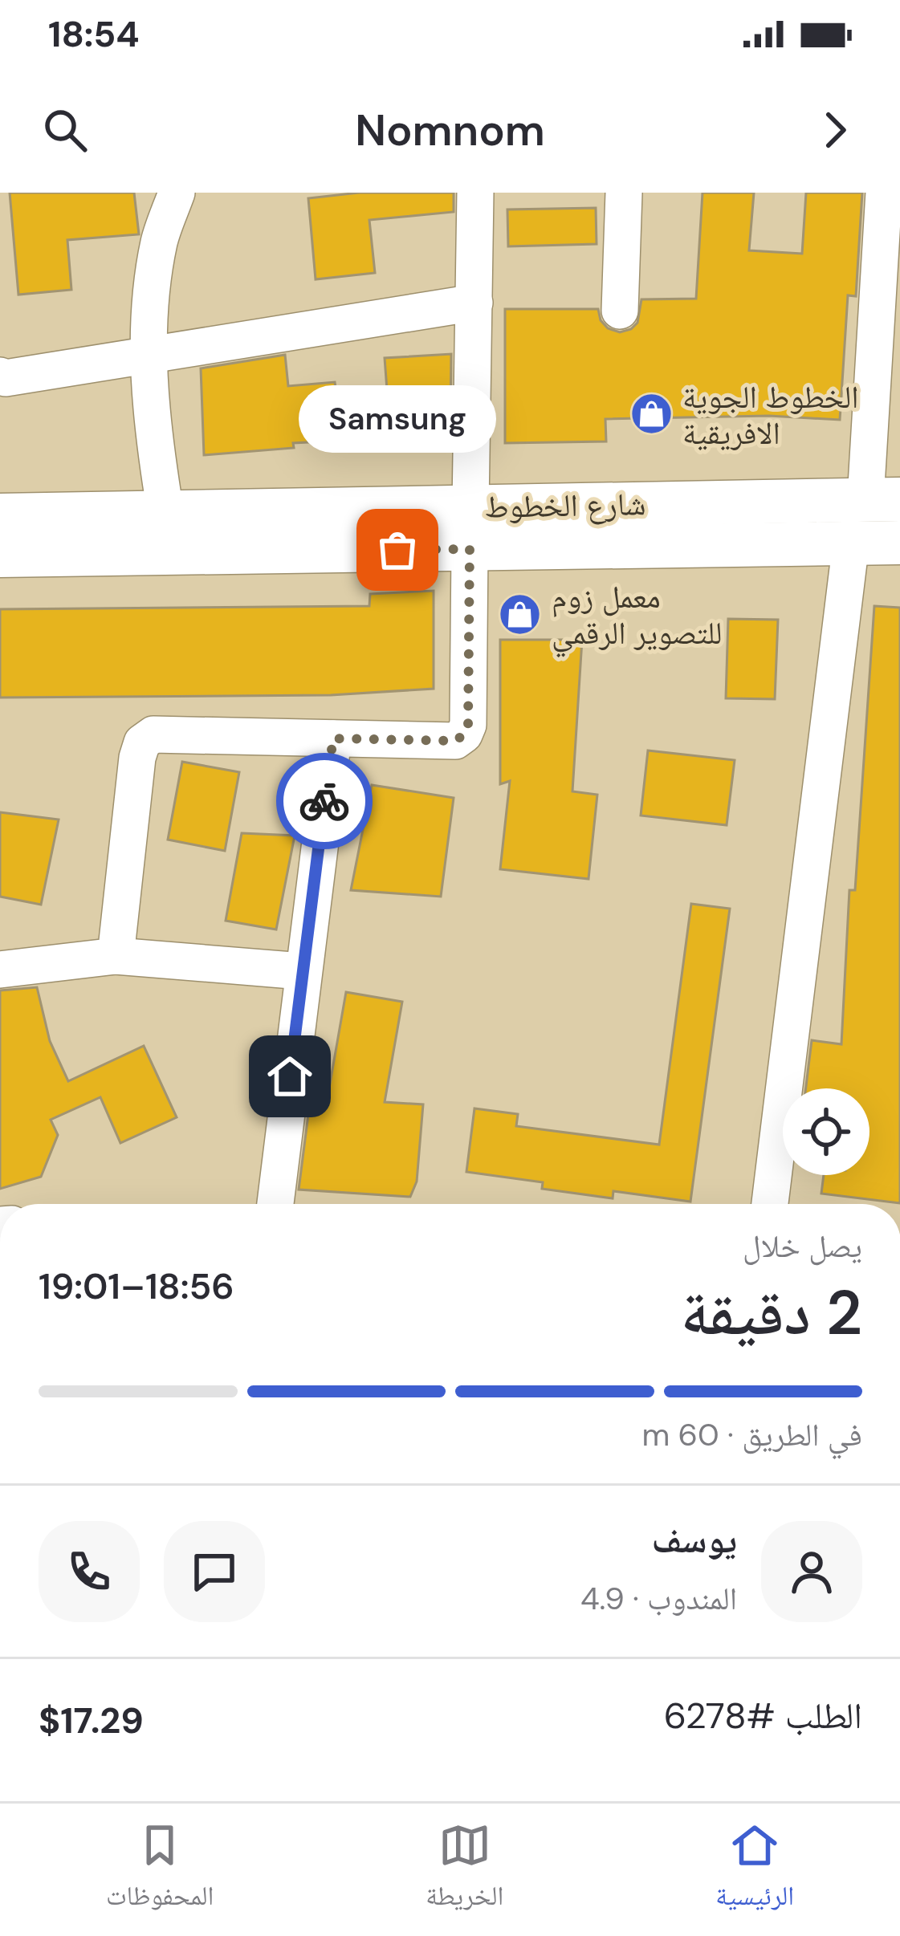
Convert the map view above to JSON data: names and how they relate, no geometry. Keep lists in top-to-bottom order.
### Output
{
  "streets": {
    "street": ["شارع الخطوط"]
  },
  "places": {
    "shop": ["الخطوط الجوية الافريقية", "معمل زوم للتصوير الرقمي"],
    "other": ["Samsung"]
  },
  "page": {
    "status": "18:54",
    "header": "Nomnom",
    "bubble": "Samsung",
    "heading": ["2 دقيقة", "يصل خلال", "18:56–19:01"],
    "panel": [
      "يوسف",
      "المندوب · 4.9",
      "الطلب #6278",
      "$17.29"
    ],
    "bar": "في الطريق · 60 m",
    "tabs": ["الرئيسية", "الخريطة", "المحفوظات"]
  }
}
